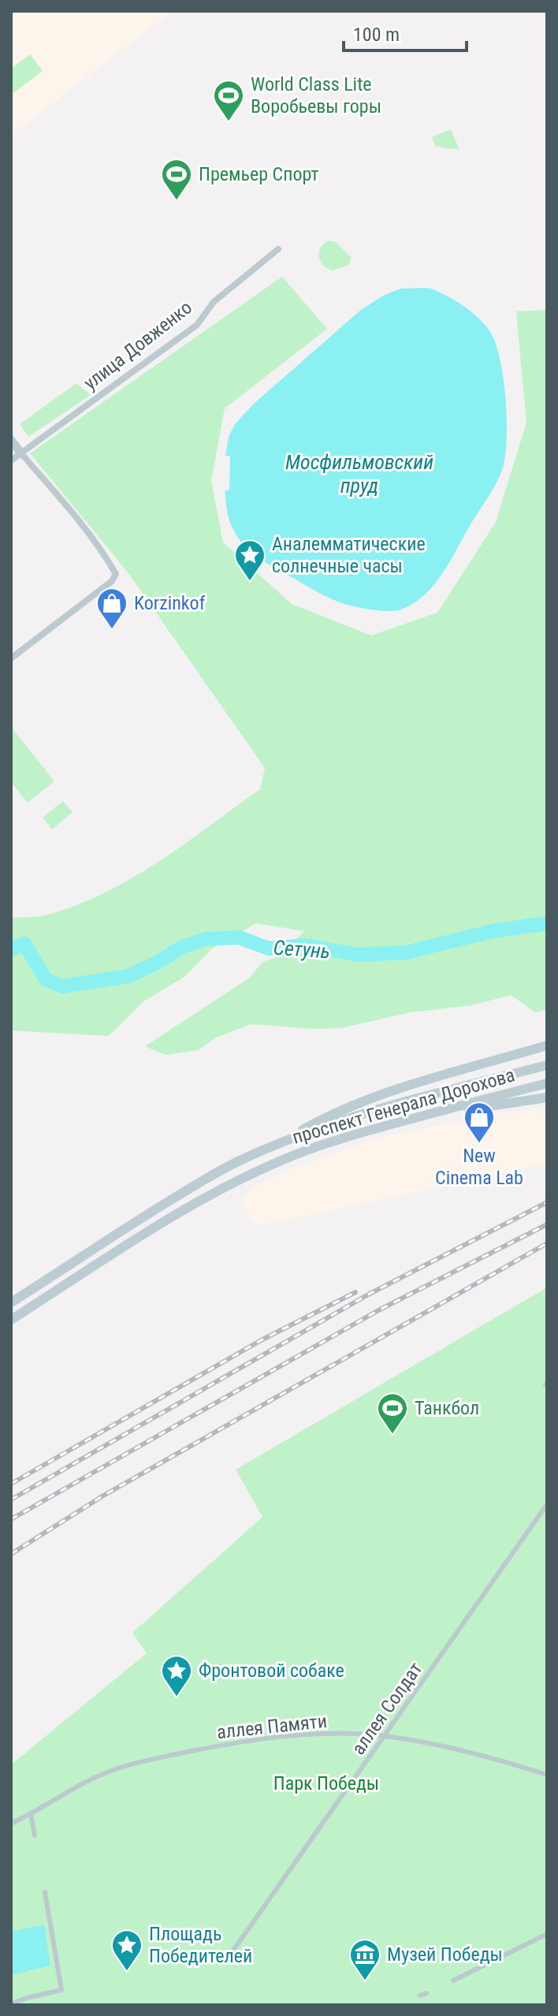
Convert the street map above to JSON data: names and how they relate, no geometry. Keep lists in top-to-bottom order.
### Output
{
  "streets": {
    "main road": ["проспект Генерала Дорохова"],
    "street": ["улица Довженко", "аллея Солдат", "аллея Памяти"]
  },
  "crossings": [
    ["аллея Солдат", "аллея Памяти"]
  ],
  "water": ["Мосфильмовский пруд", "Сетунь"],
  "parks": ["Парк Победы"],
  "places": {
    "sports": ["World Class Lite Воробьевы горы", "Премьер Спорт", "Танкбол"],
    "place": ["Аналемматические солнечные часы", "Фронтовой собаке", "Площадь Победителей"],
    "shop": ["Korzinkof", "New Cinema Lab"],
    "museum": ["Музей Победы"]
  },
  "scale_bar": "100 m"
}
